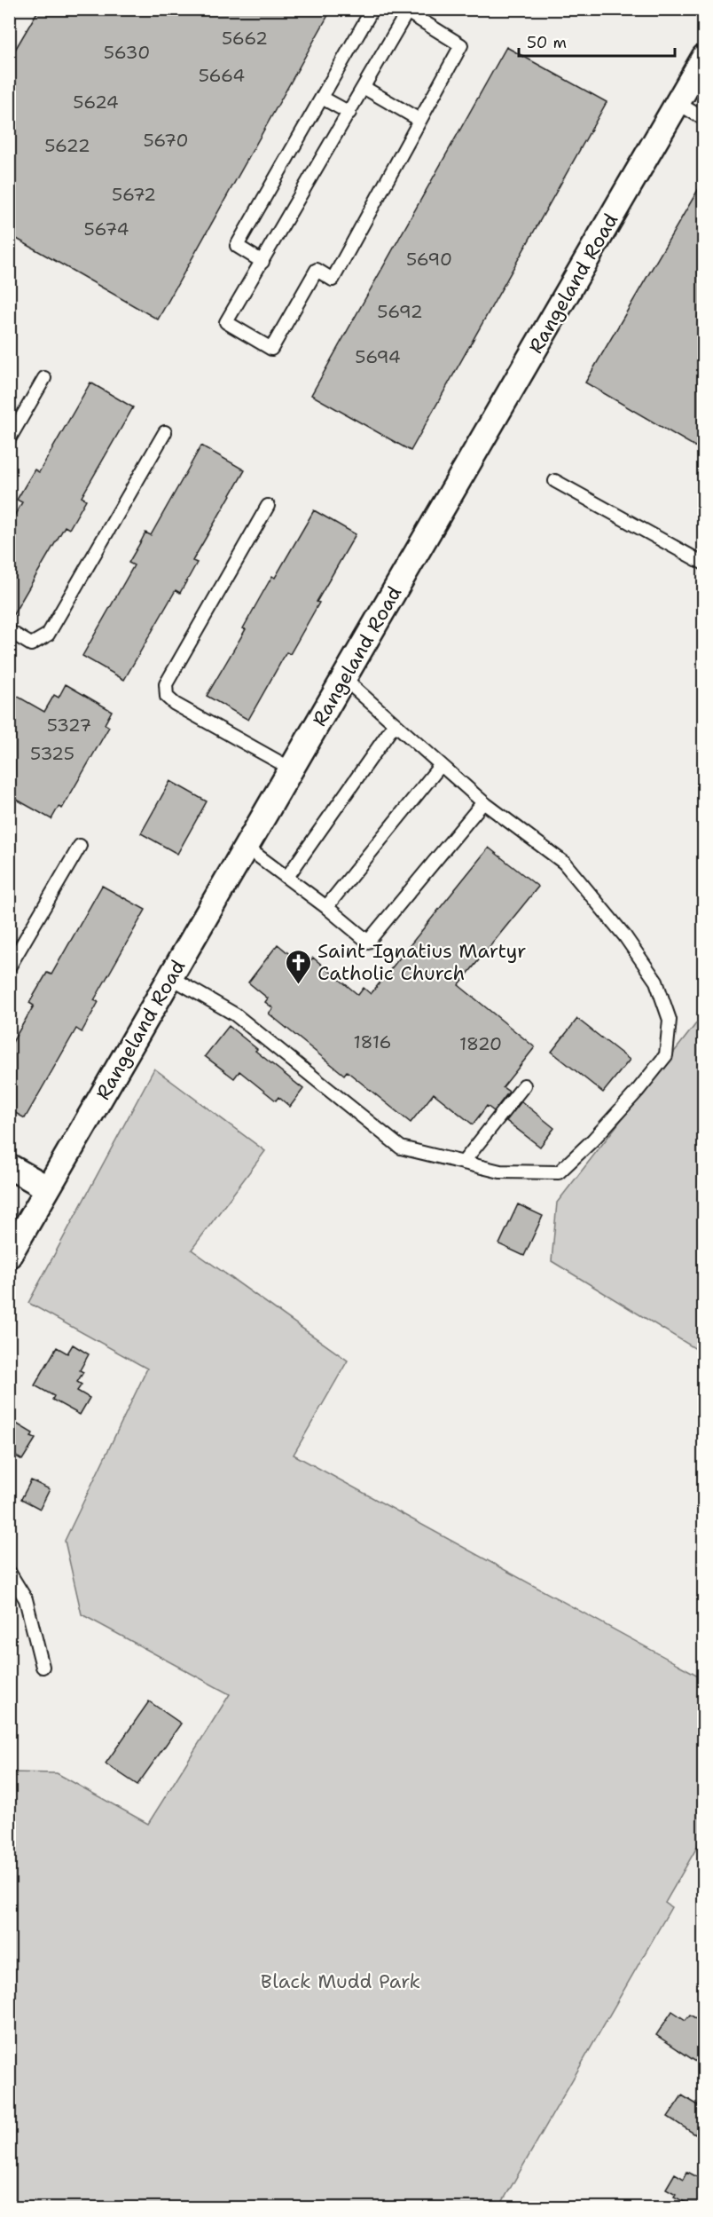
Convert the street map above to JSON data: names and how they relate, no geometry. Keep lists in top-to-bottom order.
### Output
{
  "streets": {
    "street": ["Rangeland Road"]
  },
  "parks": ["Black Mudd Park"],
  "places": {
    "church": ["Saint Ignatius Martyr Catholic Church"]
  },
  "house_numbers": [
    "5662",
    "5630",
    "5664",
    "5624",
    "5670",
    "5622",
    "5672",
    "5674",
    "5690",
    "5692",
    "5694",
    "5327",
    "5325",
    "1816",
    "1820"
  ],
  "scale_bar": "50 m"
}
